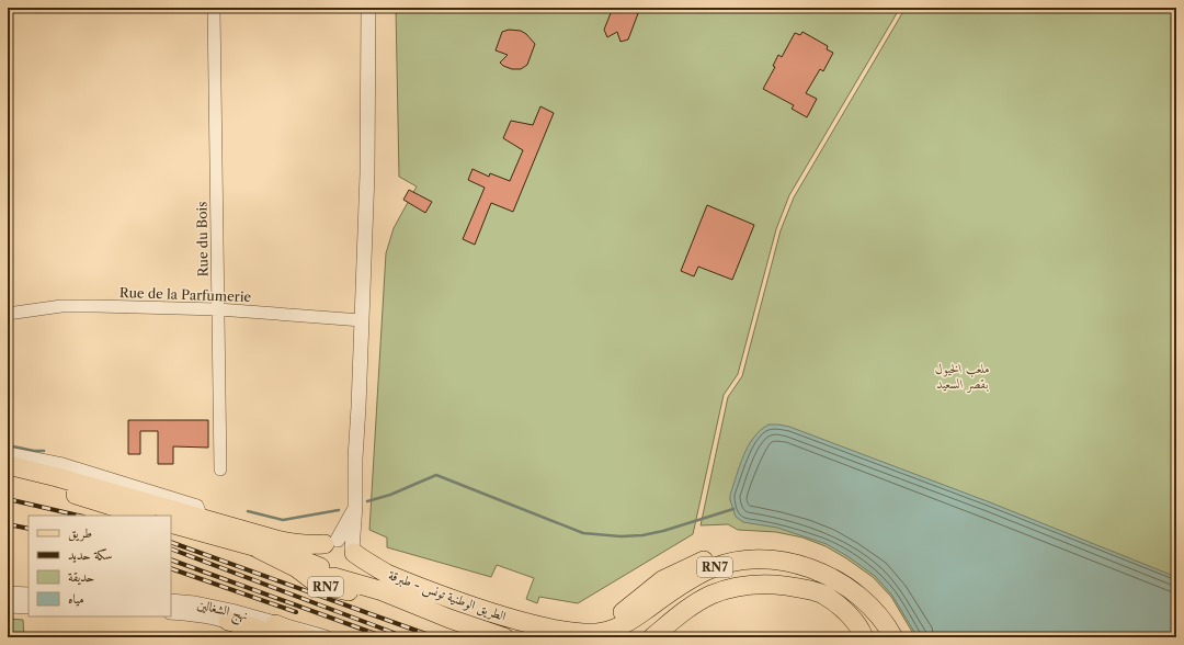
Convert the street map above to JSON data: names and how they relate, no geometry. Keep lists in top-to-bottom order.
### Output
{
  "streets": {
    "main road": ["RN7", "الطريق الوطنية تونس - طبرقة"],
    "street": ["Rue du Bois", "Rue de la Parfumerie", "نهج الشغالين"]
  },
  "crossings": [
    ["Rue du Bois", "Rue de la Parfumerie"],
    ["RN7", "الطريق الوطنية تونس - طبرقة"]
  ],
  "parks": ["ملعب الخيول بقصر السعيد"],
  "legend": [
    "طريق",
    "سكة حديد",
    "حديقة",
    "مياه"
  ]
}
